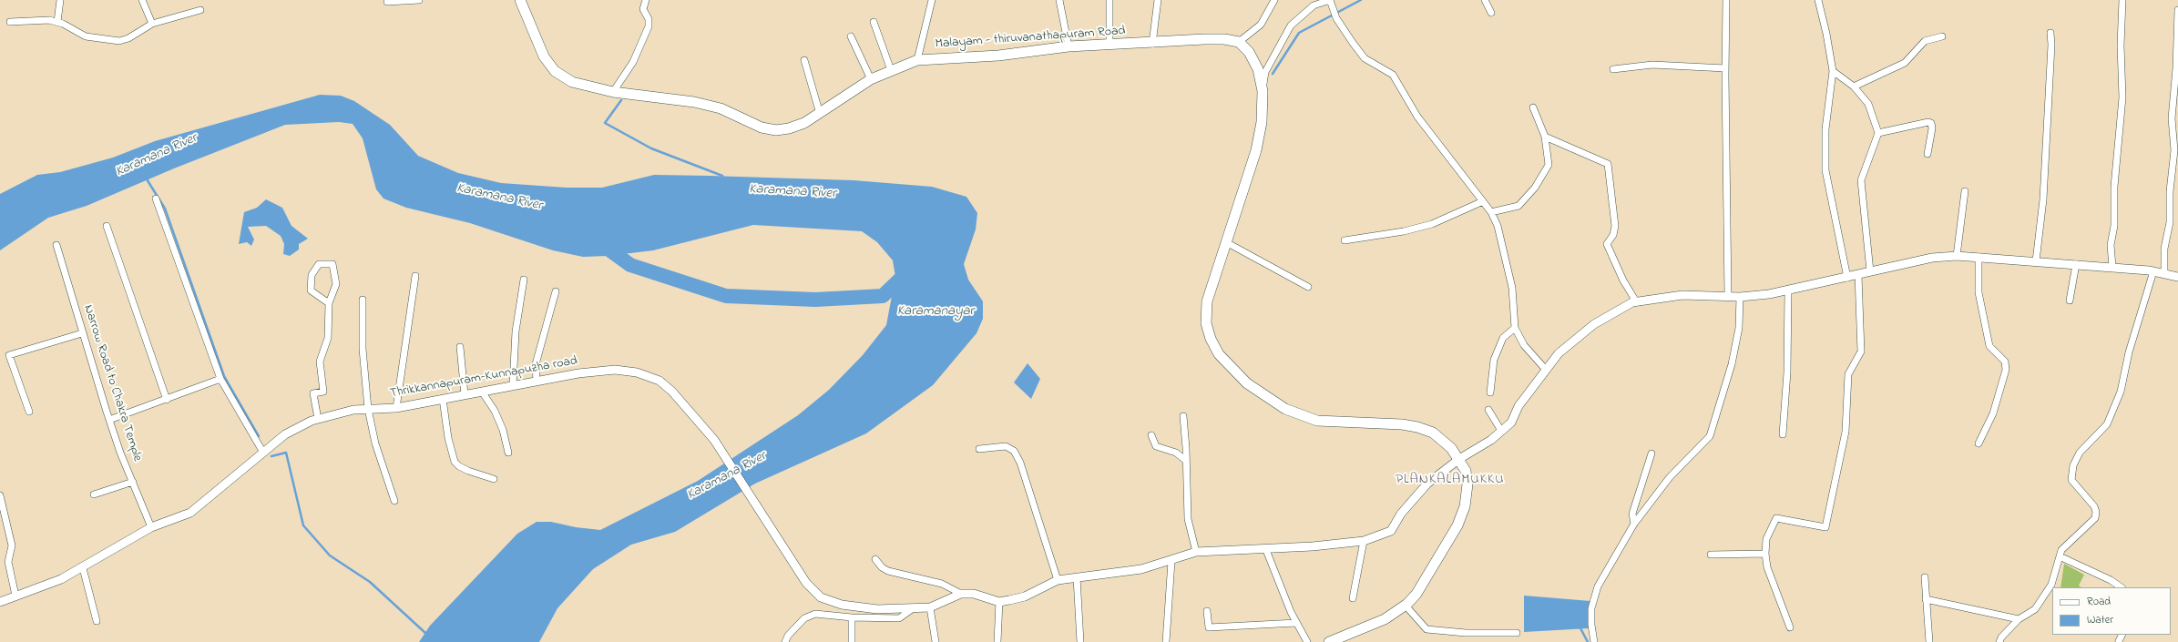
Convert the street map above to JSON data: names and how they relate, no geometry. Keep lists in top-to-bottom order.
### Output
{
  "streets": {
    "main road": ["Malayam - thiruvanathapuram Road"],
    "street": ["Thrikkannapuram-Kunnapuzha road", "Narrow Road to Chakra Temple"]
  },
  "crossings": [
    ["Thrikkannapuram-Kunnapuzha road", "Narrow Road to Chakra Temple"]
  ],
  "districts": ["PLANKALAMUKKU"],
  "water": ["Karamana River", "Karamanayar"],
  "legend": ["Road", "Water"]
}
